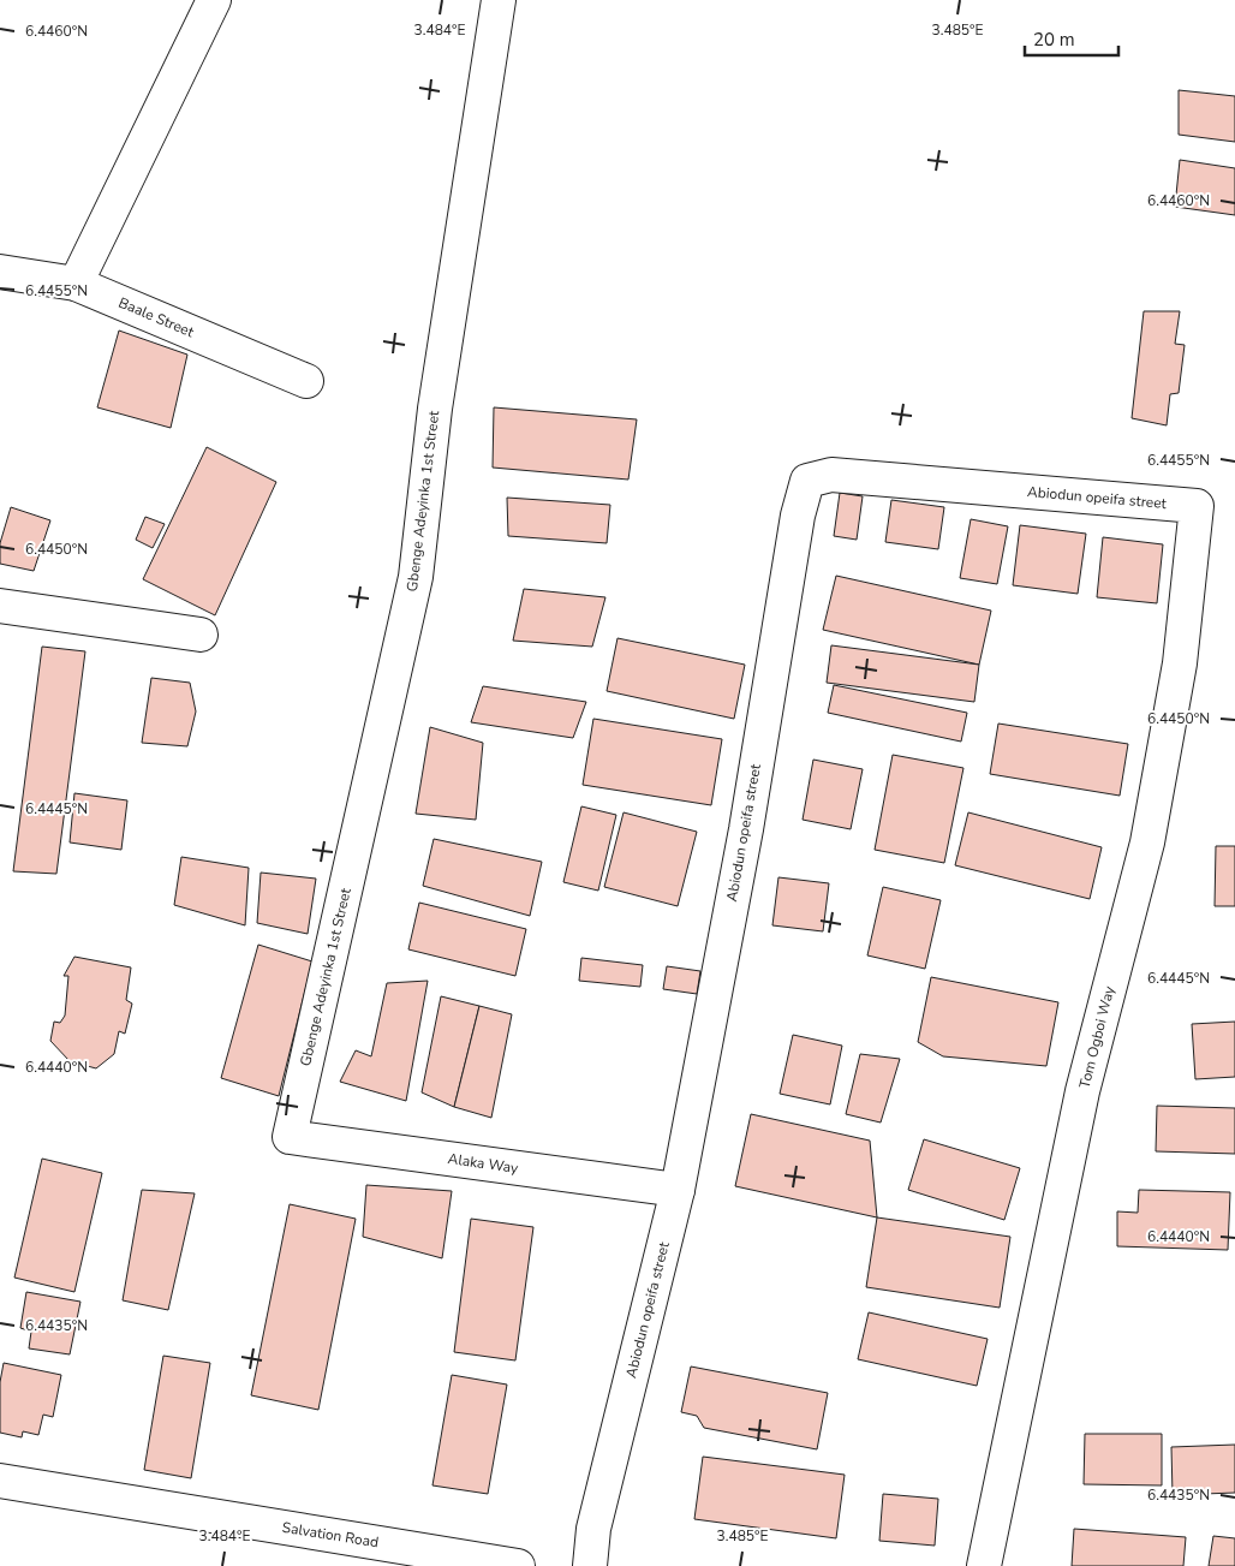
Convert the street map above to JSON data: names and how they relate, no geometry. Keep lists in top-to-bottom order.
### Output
{
  "streets": {
    "street": [
      "Baale Street",
      "Abiodun opeifa street",
      "Gbenge Adeyinka 1st Street",
      "Tom Ogboi Way",
      "Alaka Way",
      "Salvation Road"
    ]
  },
  "crossings": [
    ["Abiodun opeifa street", "Tom Ogboi Way"],
    ["Abiodun opeifa street", "Alaka Way"],
    ["Gbenge Adeyinka 1st Street", "Alaka Way"]
  ],
  "scale_bar": "20 m",
  "coordinates": [
    "3.484°E",
    "3.485°E",
    "6.4460°N",
    "6.4455°N",
    "6.4450°N",
    "6.4445°N",
    "6.4440°N",
    "6.4435°N"
  ]
}
